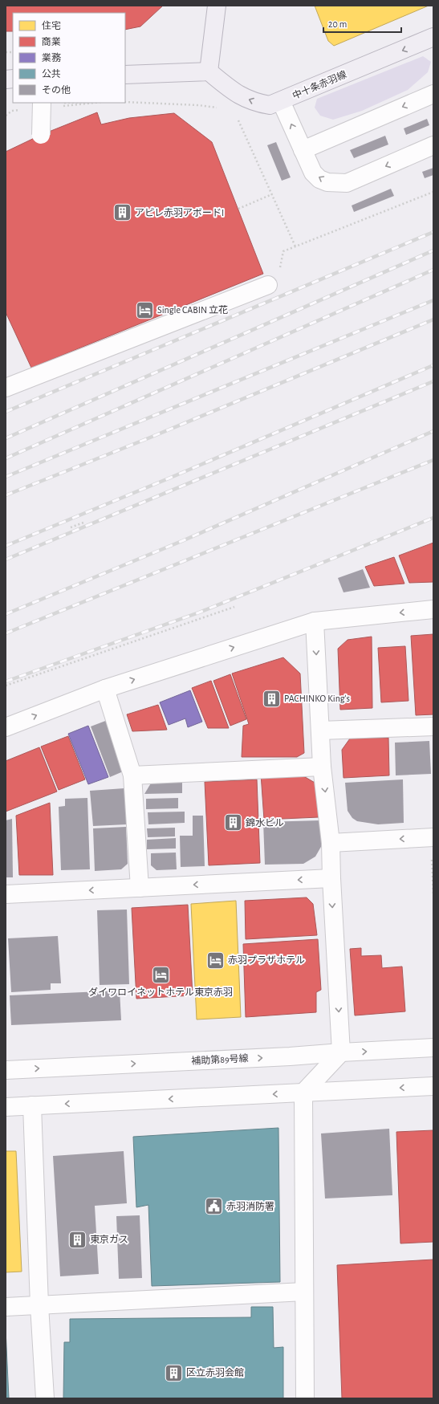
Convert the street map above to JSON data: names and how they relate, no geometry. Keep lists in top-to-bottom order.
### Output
{
  "streets": {
    "main road": ["中十条赤羽線"],
    "street": ["補助第89号線"]
  },
  "one_way": ["中十条赤羽線"],
  "places": {
    "building": [
      "アピレ赤羽アボードI",
      "PACHINKO King's",
      "錦水ビル",
      "東京ガス",
      "区立赤羽会館"
    ],
    "hotel": ["Single CABIN 立花", "赤羽プラザホテル", "ダイワロイネットホテル東京赤羽"],
    "public building": ["赤羽消防署"]
  },
  "legend": [
    "住宅",
    "商業",
    "業務",
    "公共",
    "その他"
  ],
  "scale_bar": "20 m"
}
